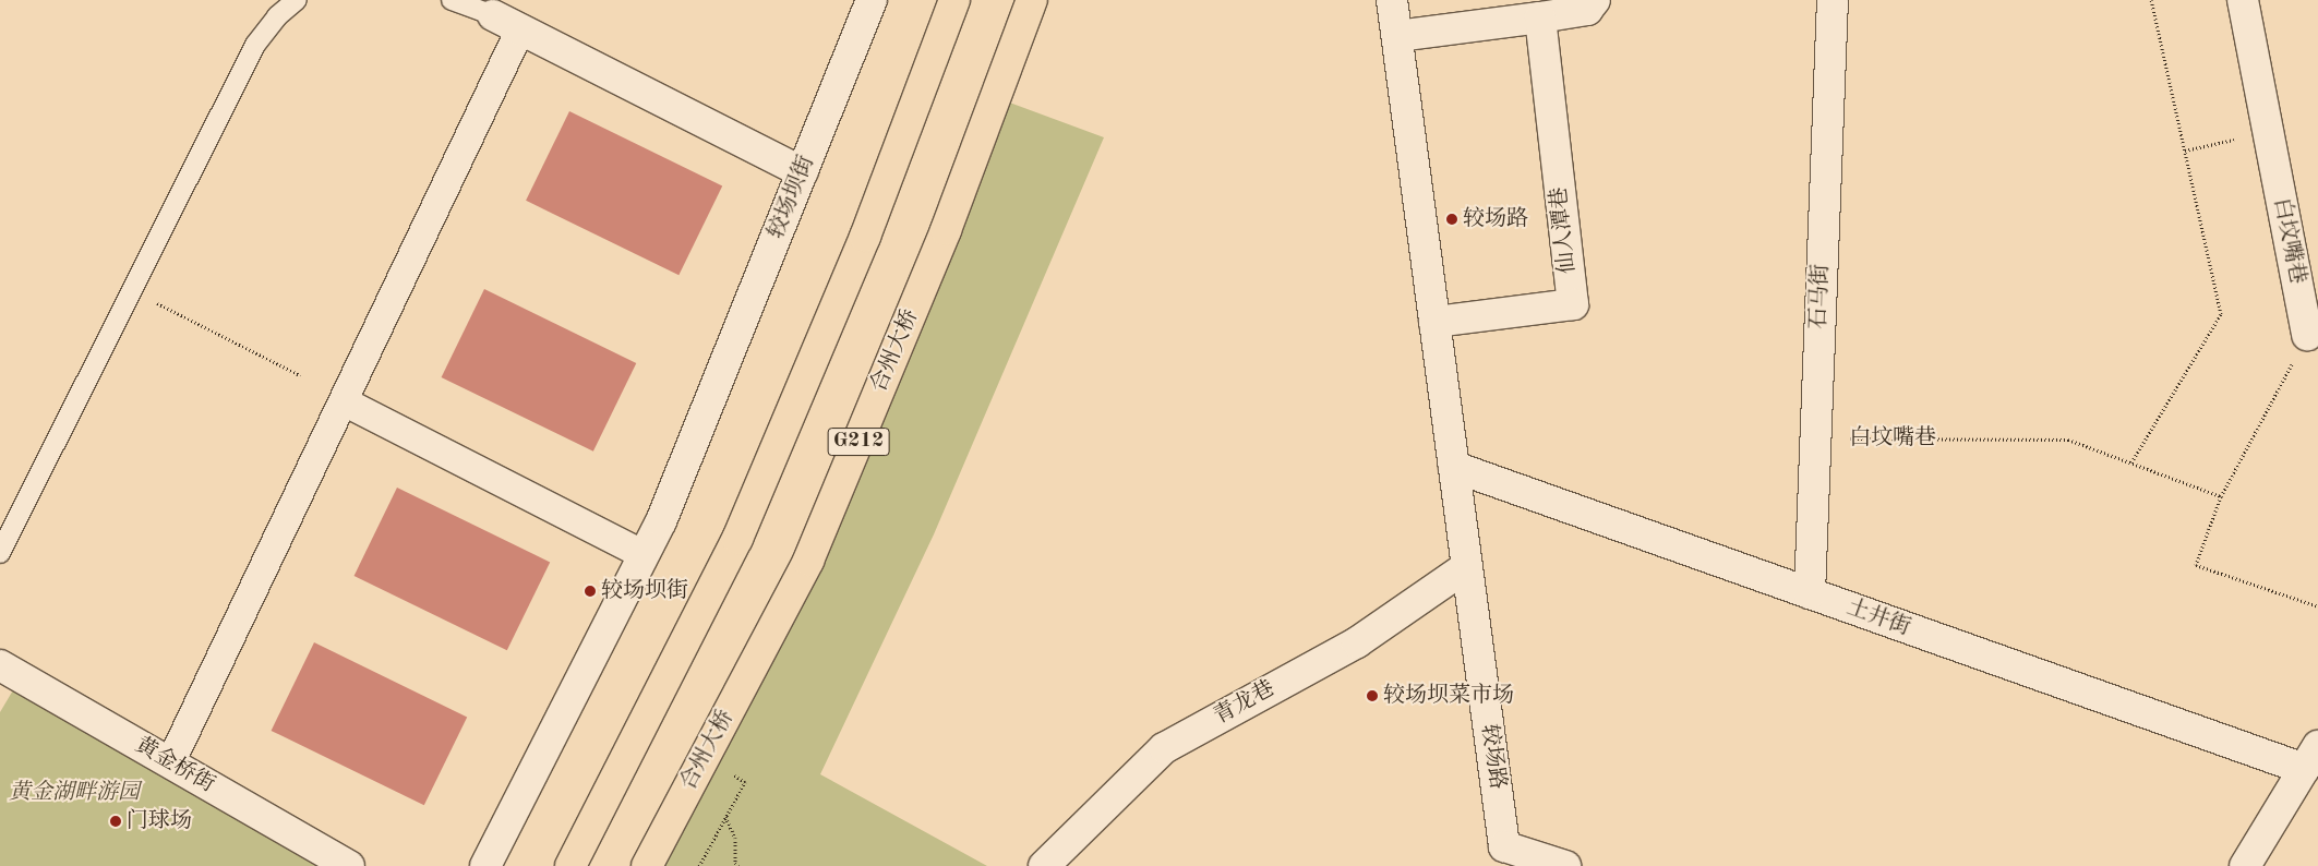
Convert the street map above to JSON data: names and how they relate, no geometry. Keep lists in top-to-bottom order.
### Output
{
  "streets": {
    "highway": ["合州大桥", "G212"],
    "street": [
      "较场坝街",
      "仙人潭巷",
      "白坟嘴巷",
      "石马街",
      "土井街",
      "青龙巷",
      "较场路",
      "黄金桥街"
    ]
  },
  "crossings": [
    ["仙人潭巷", "较场路"],
    ["白坟嘴巷", "石马街"],
    ["石马街", "土井街"],
    ["土井街", "较场路"],
    ["青龙巷", "较场路"]
  ],
  "parks": ["黄金湖畔游园"],
  "places": [
    "较场路",
    "较场坝街",
    "较场坝菜市场",
    "门球场"
  ]
}
